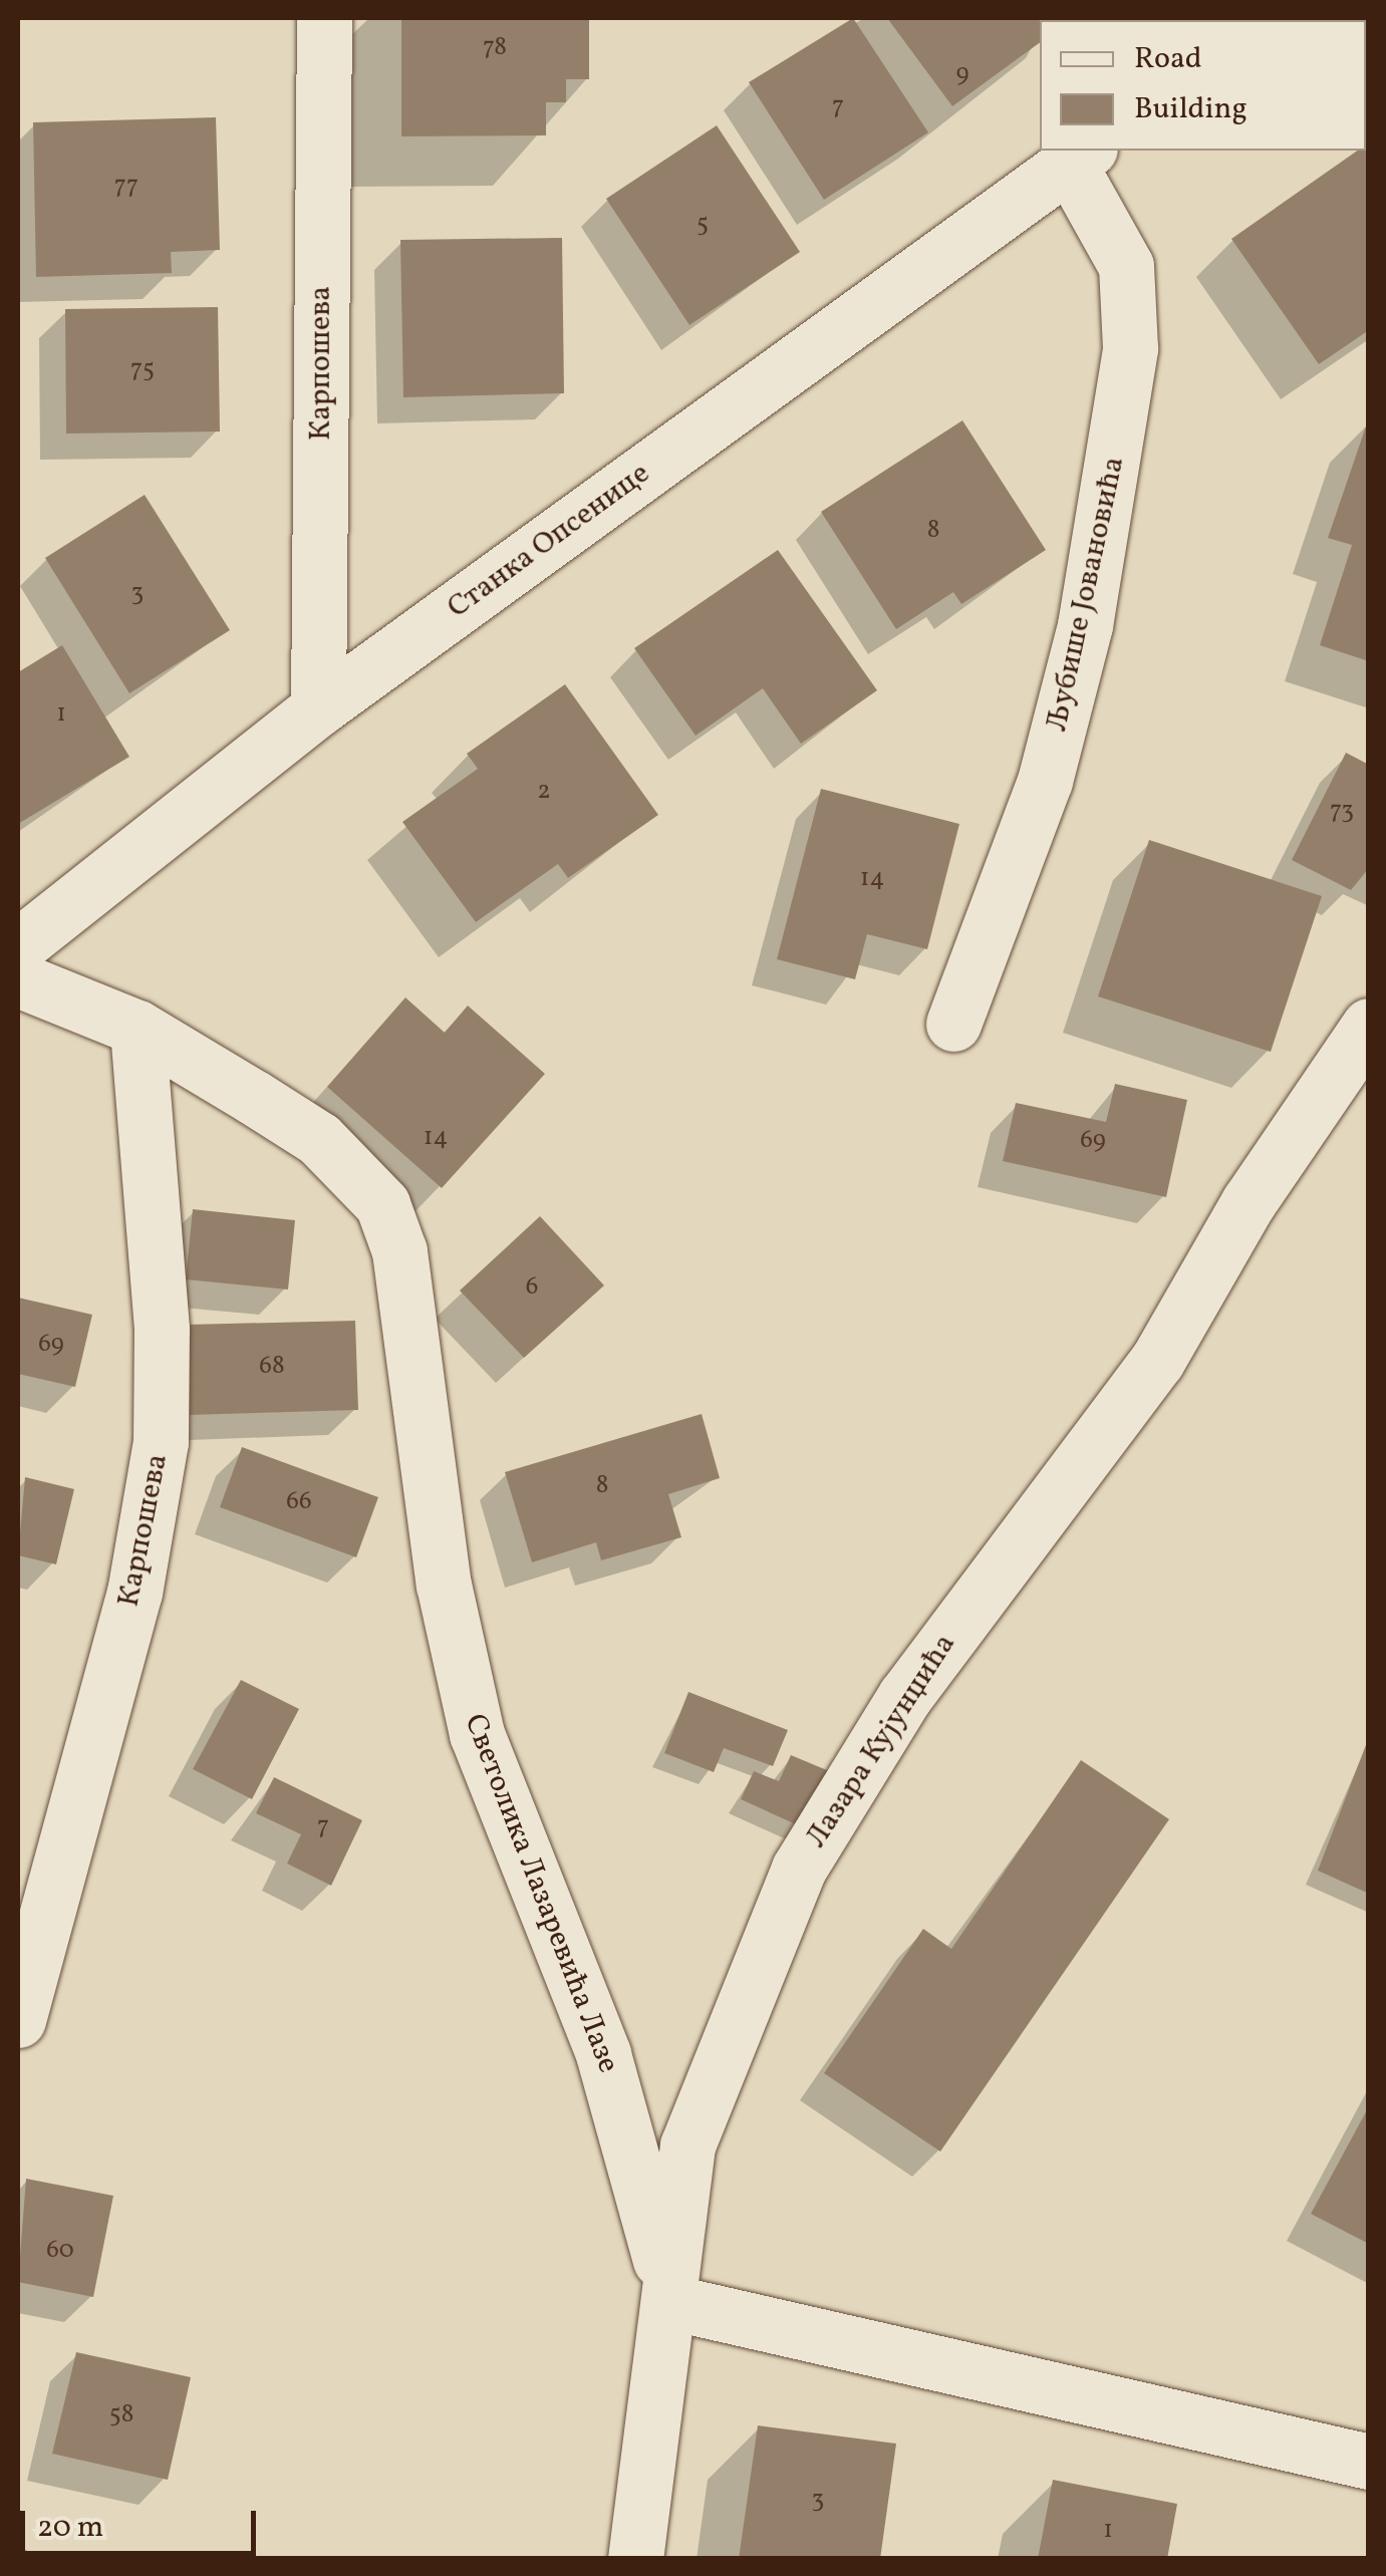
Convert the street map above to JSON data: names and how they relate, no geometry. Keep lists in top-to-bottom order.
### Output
{
  "streets": {
    "street": [
      "Карпошева",
      "Станка Опсенице",
      "Љубише Јовановића",
      "Лазара Кујунџића",
      "Светолика Лазаревића Лазе"
    ]
  },
  "crossings": [
    ["Карпошева", "Станка Опсенице"],
    ["Карпошева", "Светолика Лазаревића Лазе"],
    ["Станка Опсенице", "Љубише Јовановића"],
    ["Лазара Кујунџића", "Светолика Лазаревића Лазе"]
  ],
  "house_numbers": [
    "78",
    "9",
    "7",
    "77",
    "5",
    "75",
    "8",
    "3",
    "1",
    "2",
    "73",
    "14",
    "14",
    "69",
    "6",
    "69",
    "68",
    "8",
    "66",
    "7",
    "60",
    "58",
    "3",
    "1"
  ],
  "legend": ["Road", "Building"],
  "scale_bar": "20 m"
}
